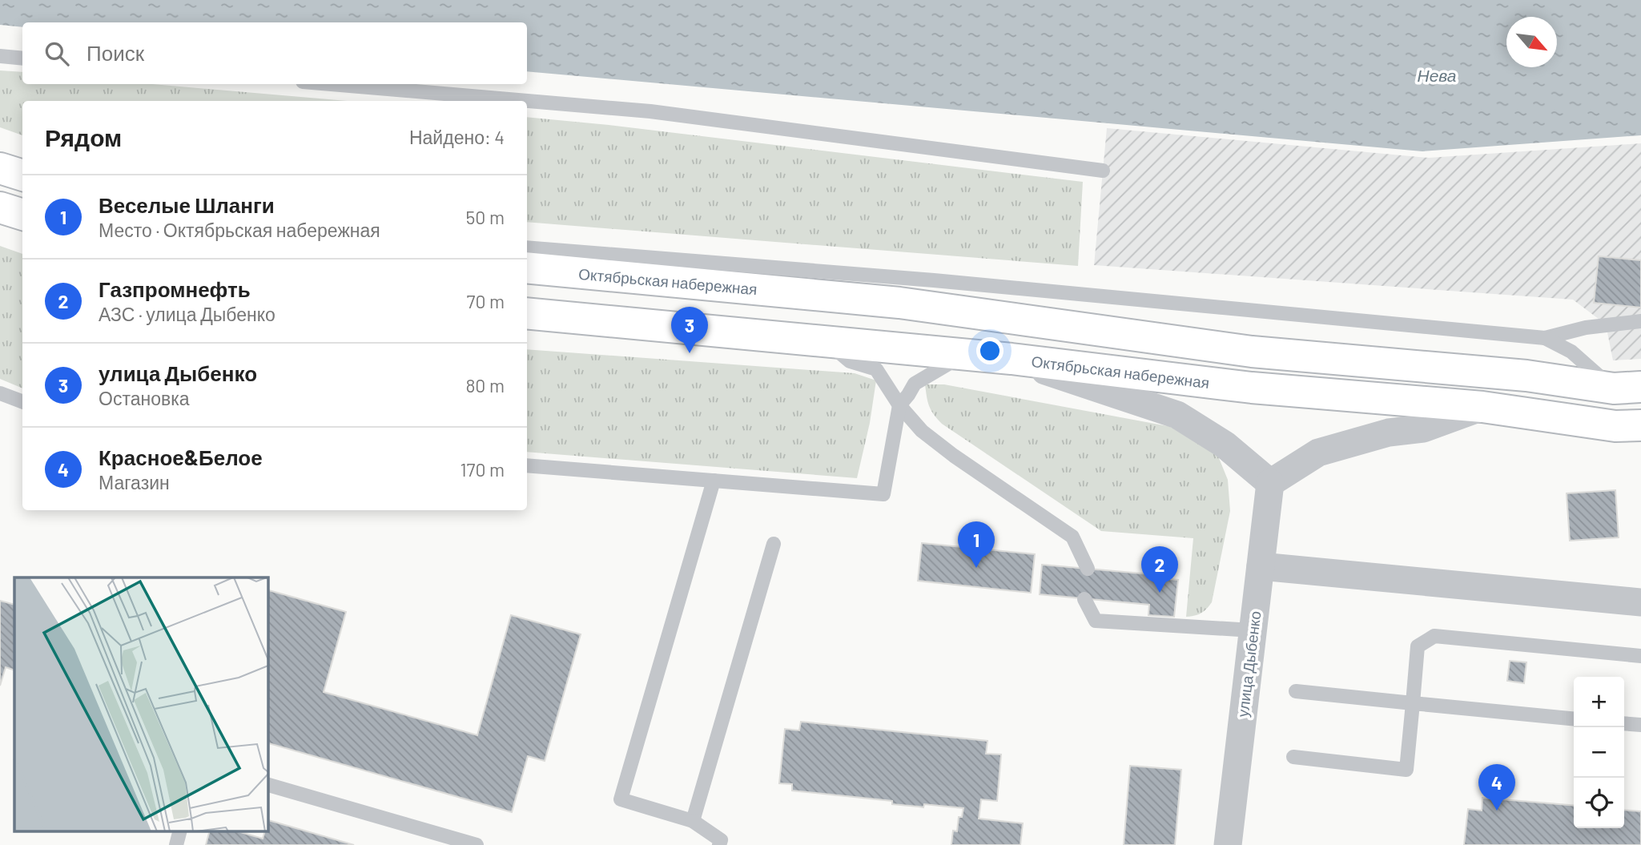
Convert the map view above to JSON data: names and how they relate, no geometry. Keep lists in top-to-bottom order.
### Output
{
  "streets": {
    "main road": ["Октябрьская набережная"],
    "street": ["улица Дыбенко"]
  },
  "water": ["Нева"],
  "north": "bottom right",
  "page": {
    "search": "Поиск",
    "heading": ["Рядом", "Найдено: 4"],
    "list": [
      {
        "mark": "1",
        "name": "Веселые Шланги",
        "note": "Место · Октябрьская набережная",
        "value": "50 m"
      },
      {
        "mark": "2",
        "name": "Газпромнефть",
        "note": "АЗС · улица Дыбенко",
        "value": "70 m"
      },
      {
        "mark": "3",
        "name": "улица Дыбенко",
        "note": "Остановка",
        "value": "80 m"
      },
      {
        "mark": "4",
        "name": "Красное&Белое",
        "note": "Магазин",
        "value": "170 m"
      }
    ],
    "pins": [
      "3",
      "1",
      "2",
      "4"
    ],
    "map_buttons": ["+", "−"]
  }
}
